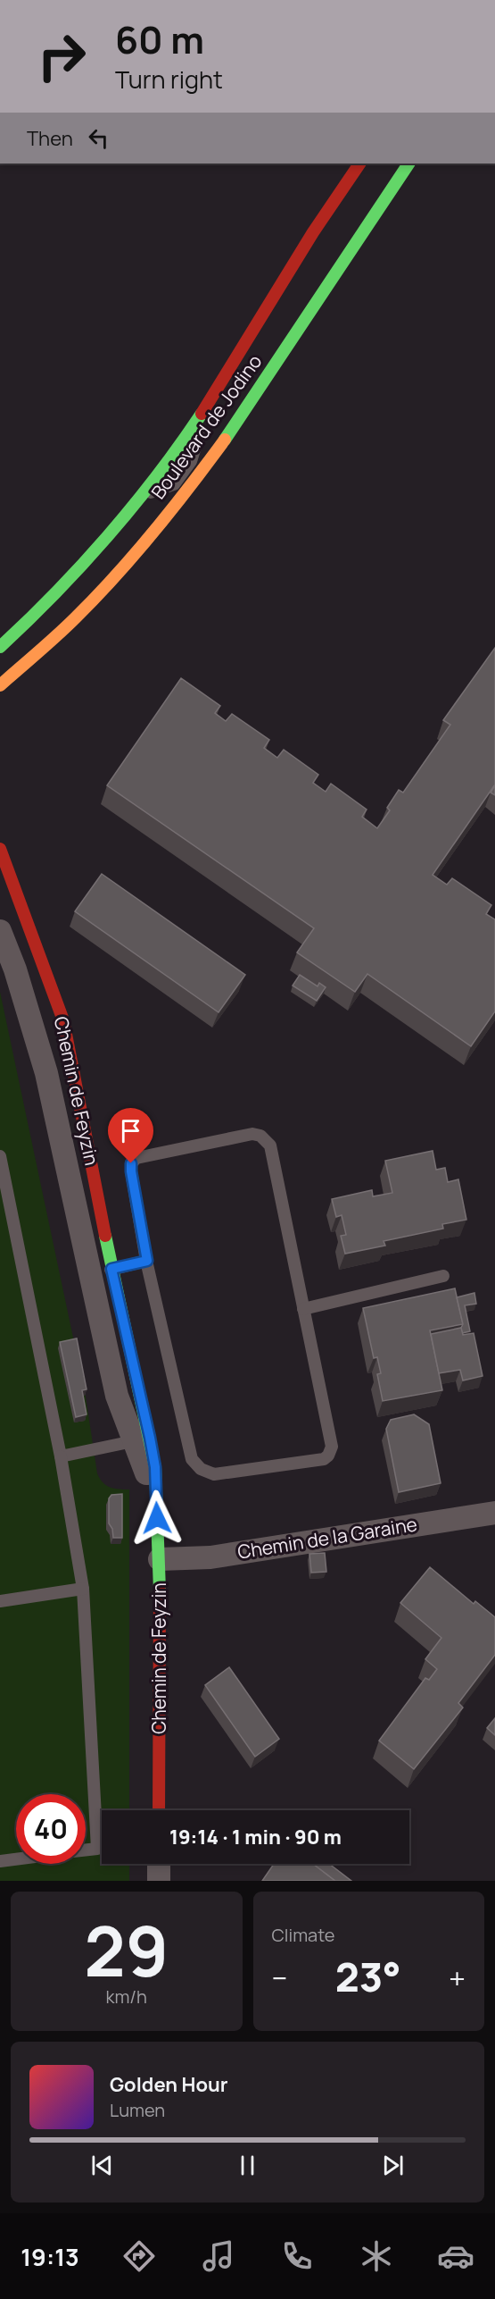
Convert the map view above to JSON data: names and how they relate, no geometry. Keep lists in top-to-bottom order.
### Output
{
  "streets": {
    "street": ["Boulevard de Jodino", "Chemin de Feyzin", "Chemin de la Garaine"]
  },
  "crossings": [
    ["Chemin de Feyzin", "Chemin de la Garaine"]
  ],
  "page": {
    "turn": ["60 m", "Turn right"],
    "then": "Then",
    "limit": "40",
    "trip": "19:14 · 1 min · 90 m",
    "tile": [
      ["29", "km/h"],
      "Climate"
    ],
    "heat": ["−", "23°", "+"],
    "song": ["Golden Hour", "Lumen"],
    "tabs": "19:13"
  }
}
